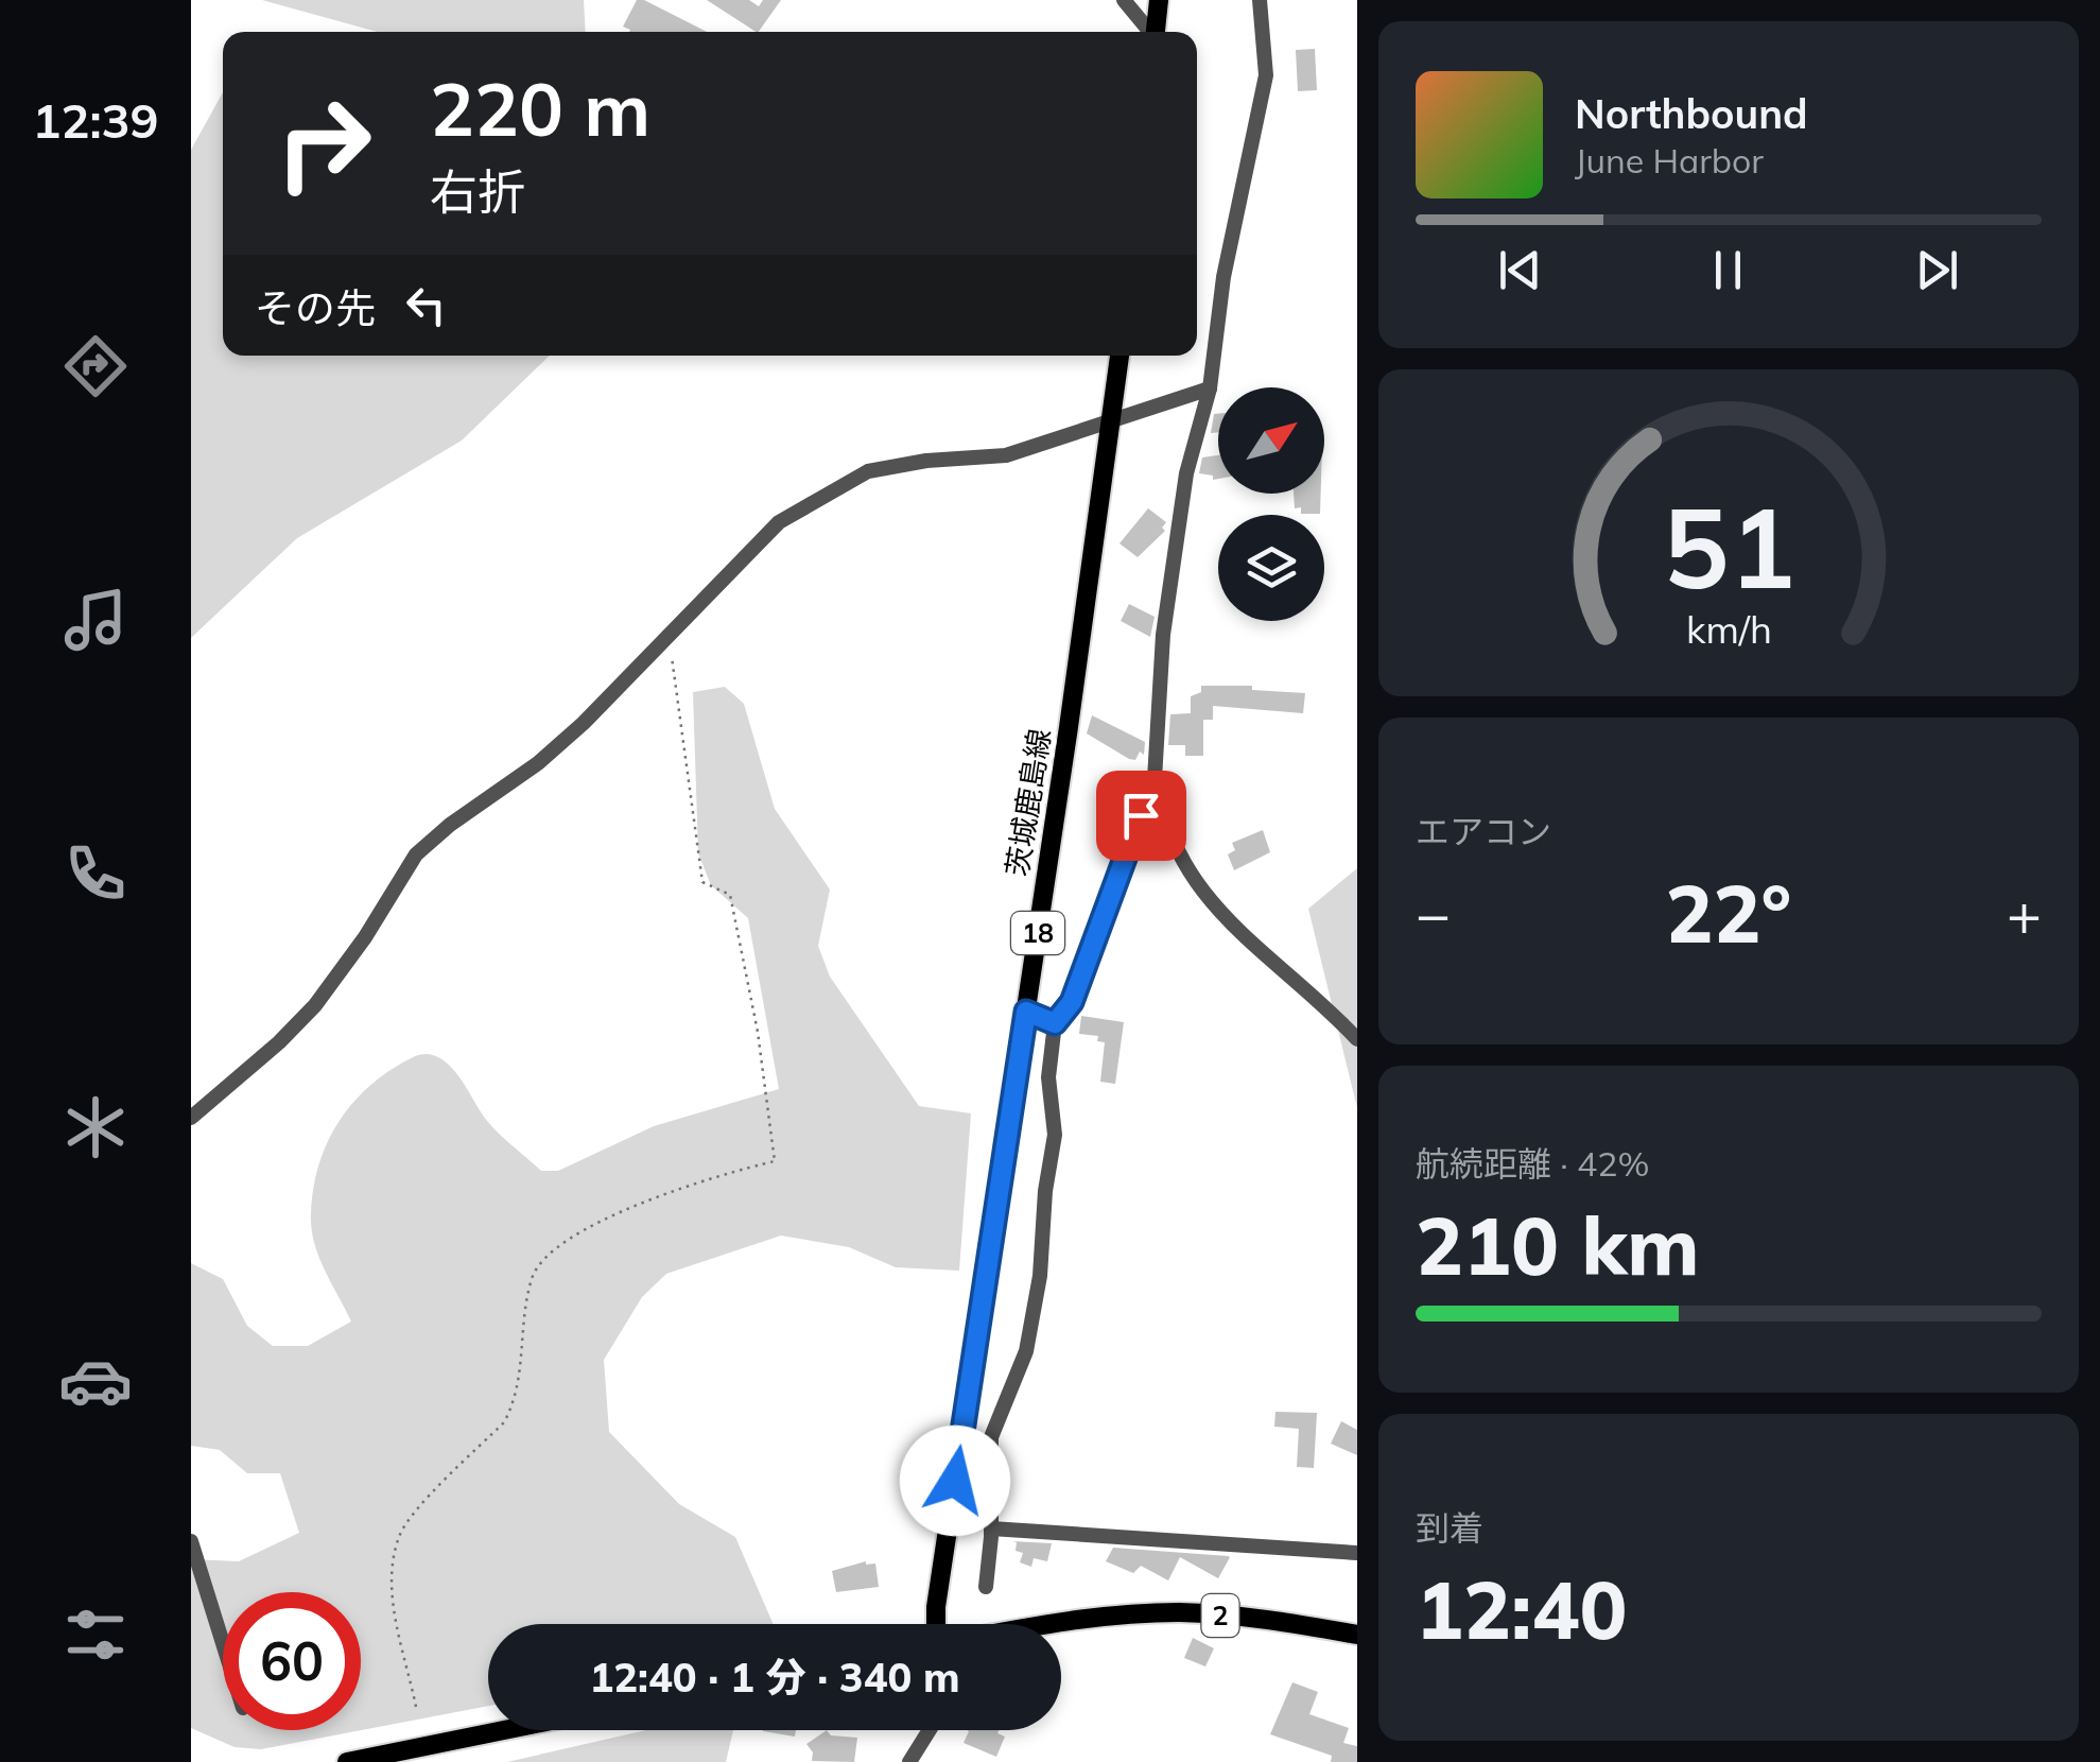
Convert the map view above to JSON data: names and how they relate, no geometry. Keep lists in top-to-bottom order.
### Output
{
  "streets": {
    "main road": ["茨城鹿島線", "18", "2"]
  },
  "north": "top right",
  "page": {
    "tabs": "12:39",
    "turn": ["220 m", "右折"],
    "song": ["Northbound", "June Harbor"],
    "then": "その先",
    "tile": [
      "エアコン",
      ["航続距離 · 42%", "210 km"],
      ["到着", "12:40"]
    ],
    "heat": ["−", "22°", "+"],
    "limit": "60",
    "trip": "12:40 · 1 分 · 340 m",
    "gauge": ["51", "km/h"]
  }
}
